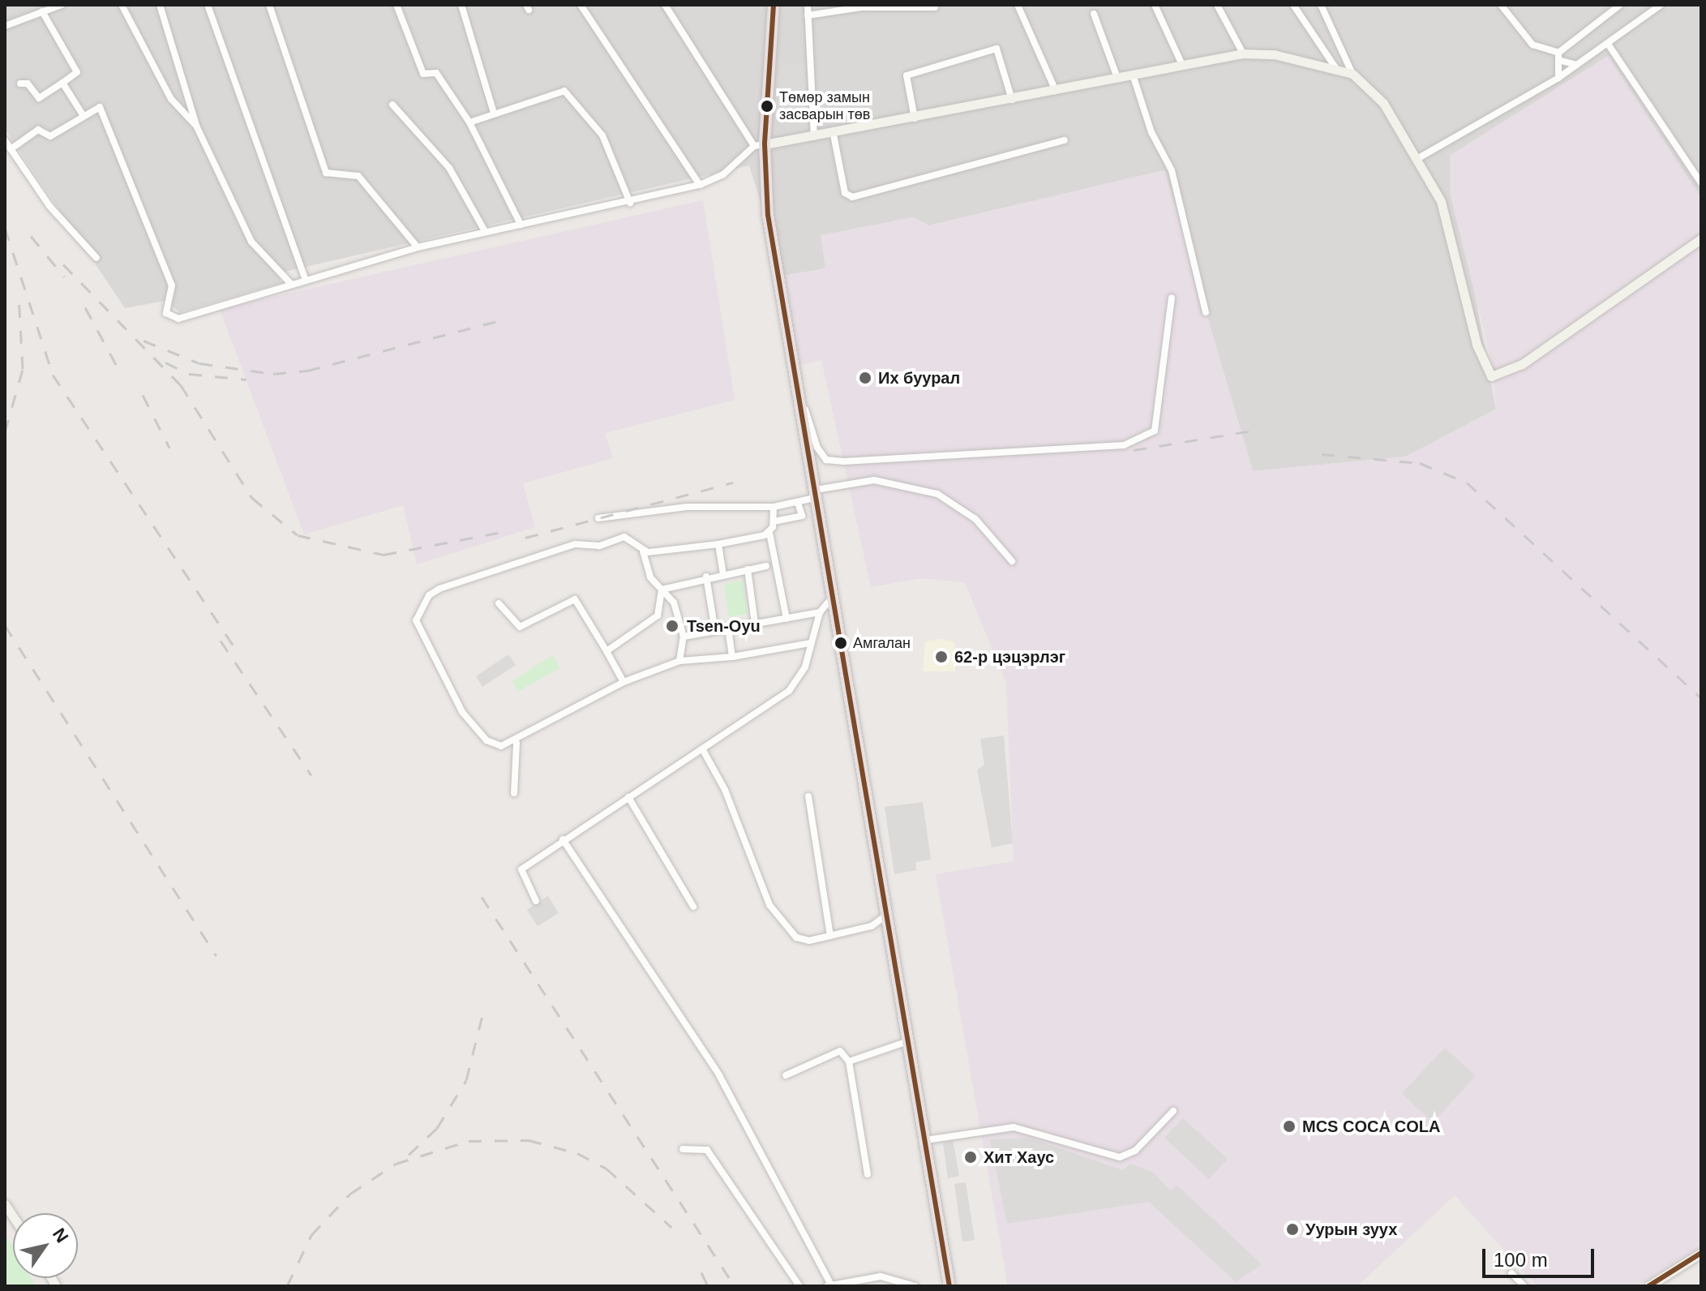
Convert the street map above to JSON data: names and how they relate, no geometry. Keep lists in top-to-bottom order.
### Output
{
  "places": [
    "Төмөр замын засварын төв",
    "Их буурал",
    "Tsen-Oyu",
    "Амгалан",
    "62-р цэцэрлэг",
    "MCS COCA COLA",
    "Хит Хаус",
    "Уурын зуух"
  ],
  "scale_bar": "100 m",
  "north": "top right"
}
